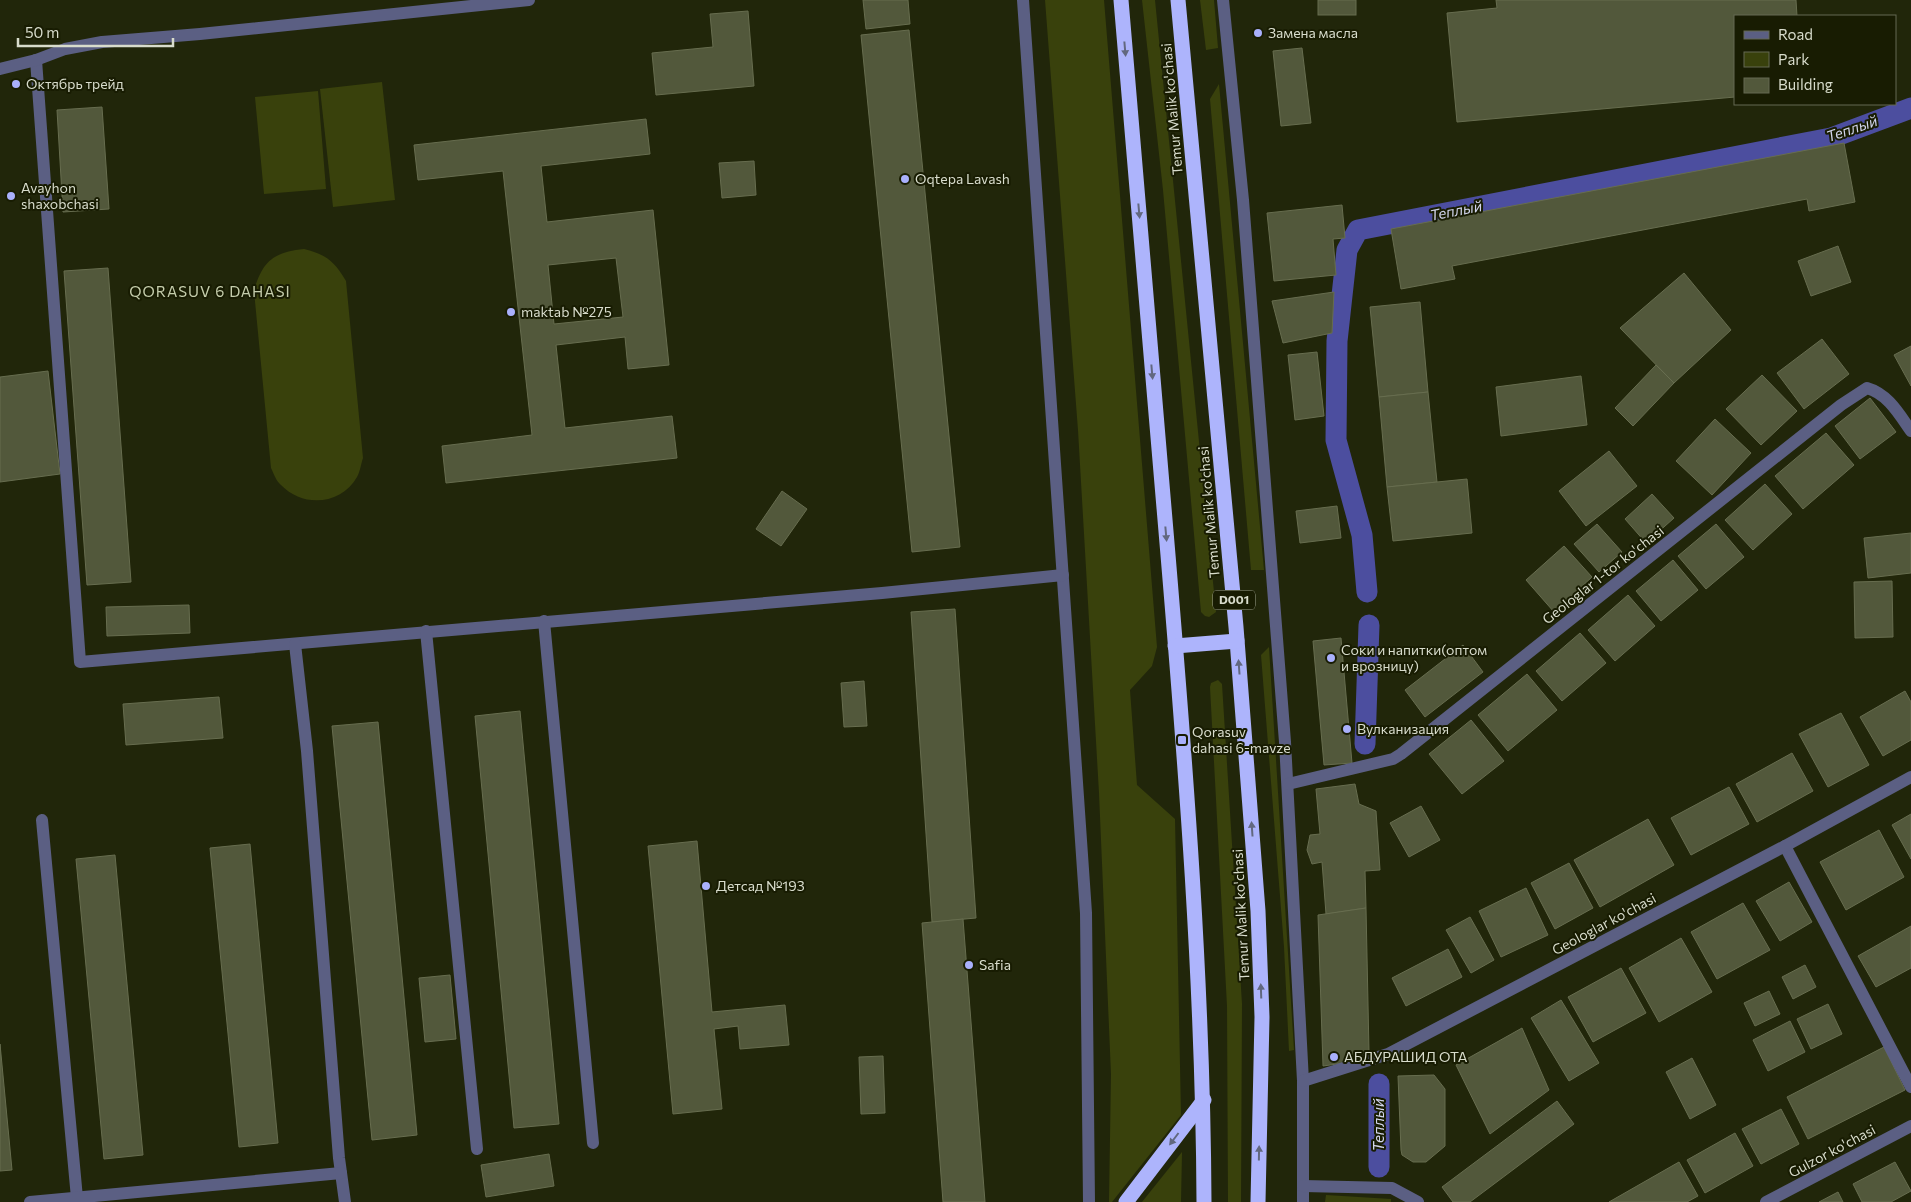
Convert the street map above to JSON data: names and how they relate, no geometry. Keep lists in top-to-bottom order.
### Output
{
  "streets": {
    "highway": ["Temur Malik ko'chasi", "D001"],
    "street": ["Geologlar 1-tor ko'chasi", "Geologlar ko'chasi", "Gulzor ko'chasi"]
  },
  "districts": ["QORASUV 6 DAHASI"],
  "water": ["Теплый"],
  "places": {
    "other": [
      "Замена масла",
      "Октябрь трейд",
      "Oqtepa Lavash",
      "Avayhon shaxobchasi",
      "maktab №275",
      "Соки и напитки(оптом и врозницу)",
      "Вулканизация",
      "Детсад №193",
      "Safia",
      "АБДУРАШИД ОТА"
    ],
    "transit": ["Qorasuv dahasi 6-mavze"]
  },
  "legend": ["Road", "Park", "Building"],
  "scale_bar": "50 m"
}
